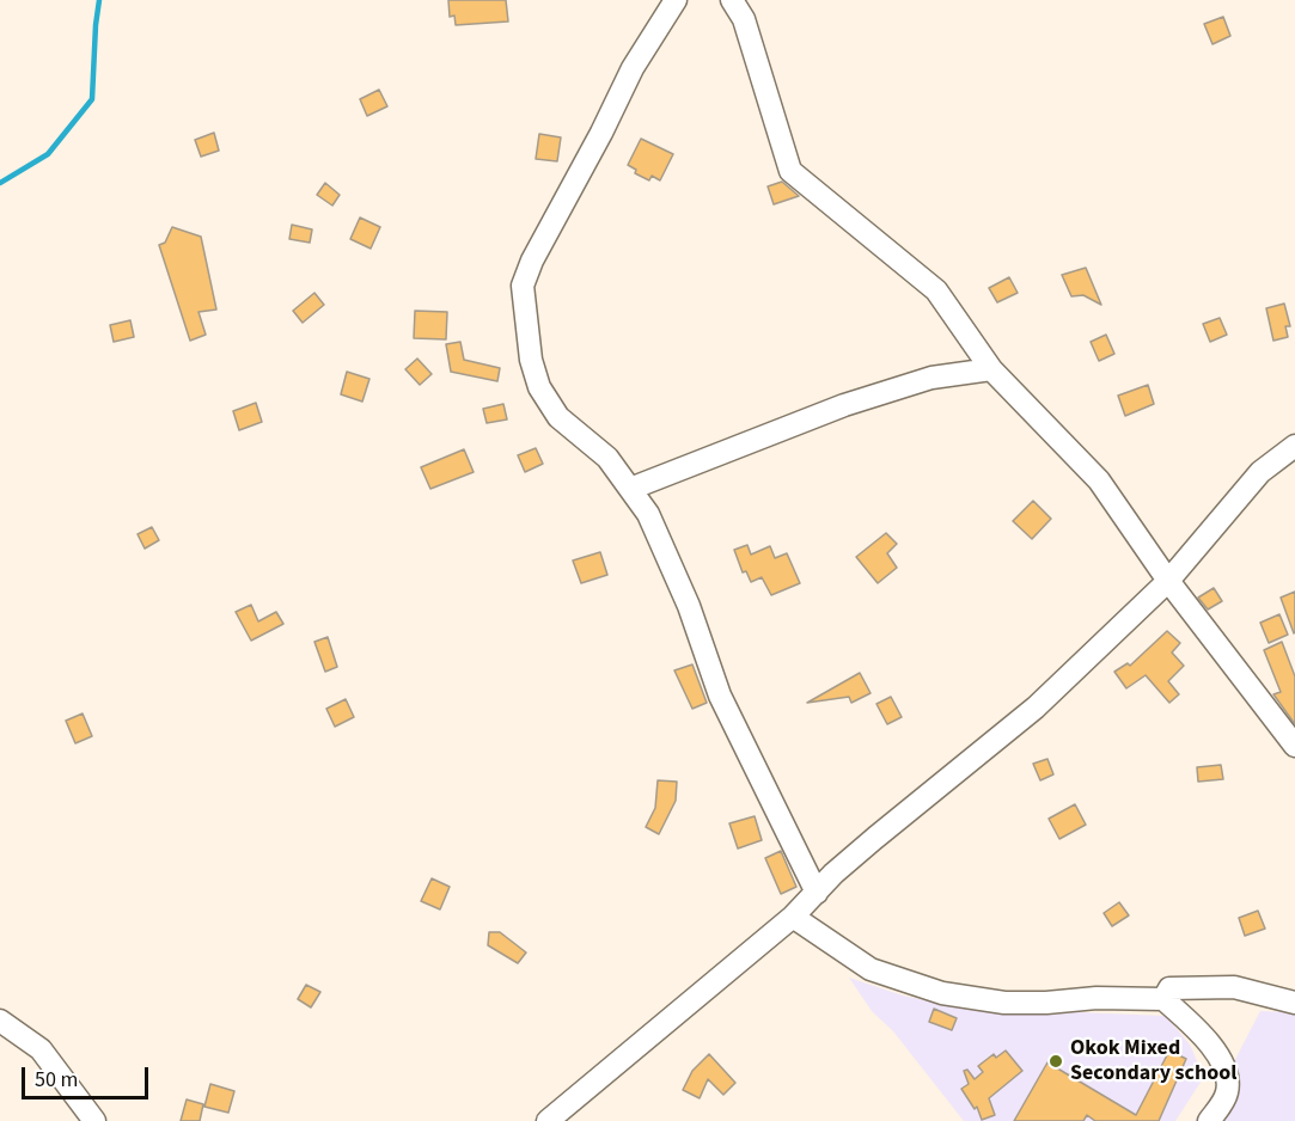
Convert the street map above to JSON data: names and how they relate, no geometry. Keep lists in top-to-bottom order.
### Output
{
  "places": ["Okok Mixed Secondary school"],
  "scale_bar": "50 m"
}
